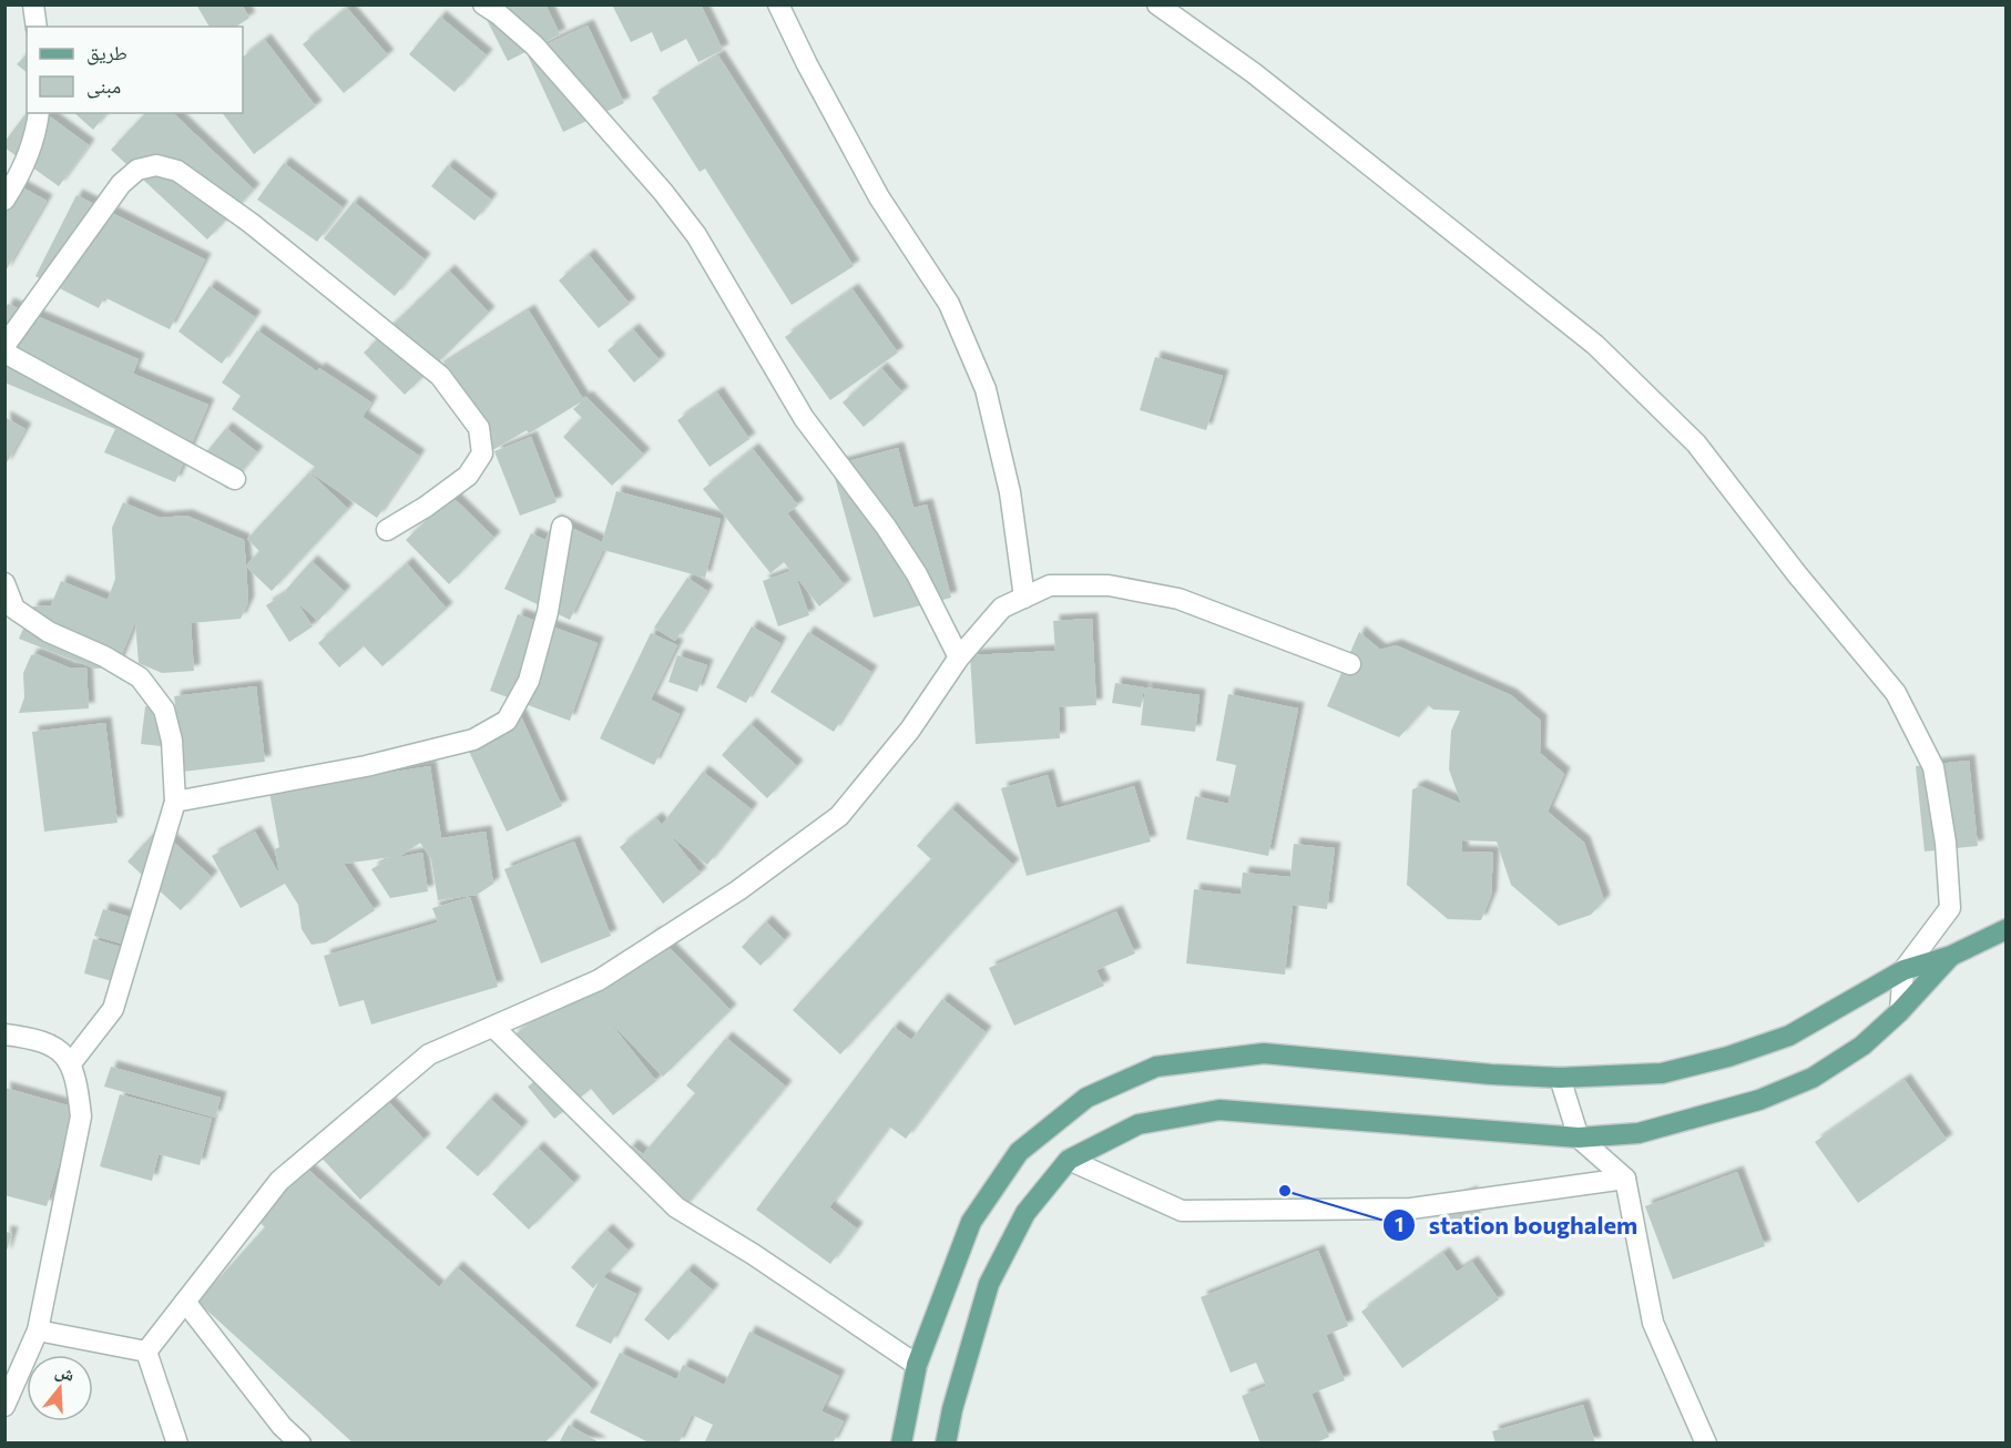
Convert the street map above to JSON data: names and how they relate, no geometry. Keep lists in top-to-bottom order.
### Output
{
  "places": ["station boughalem"],
  "legend": ["طريق", "مبنى"],
  "north": "top"
}
